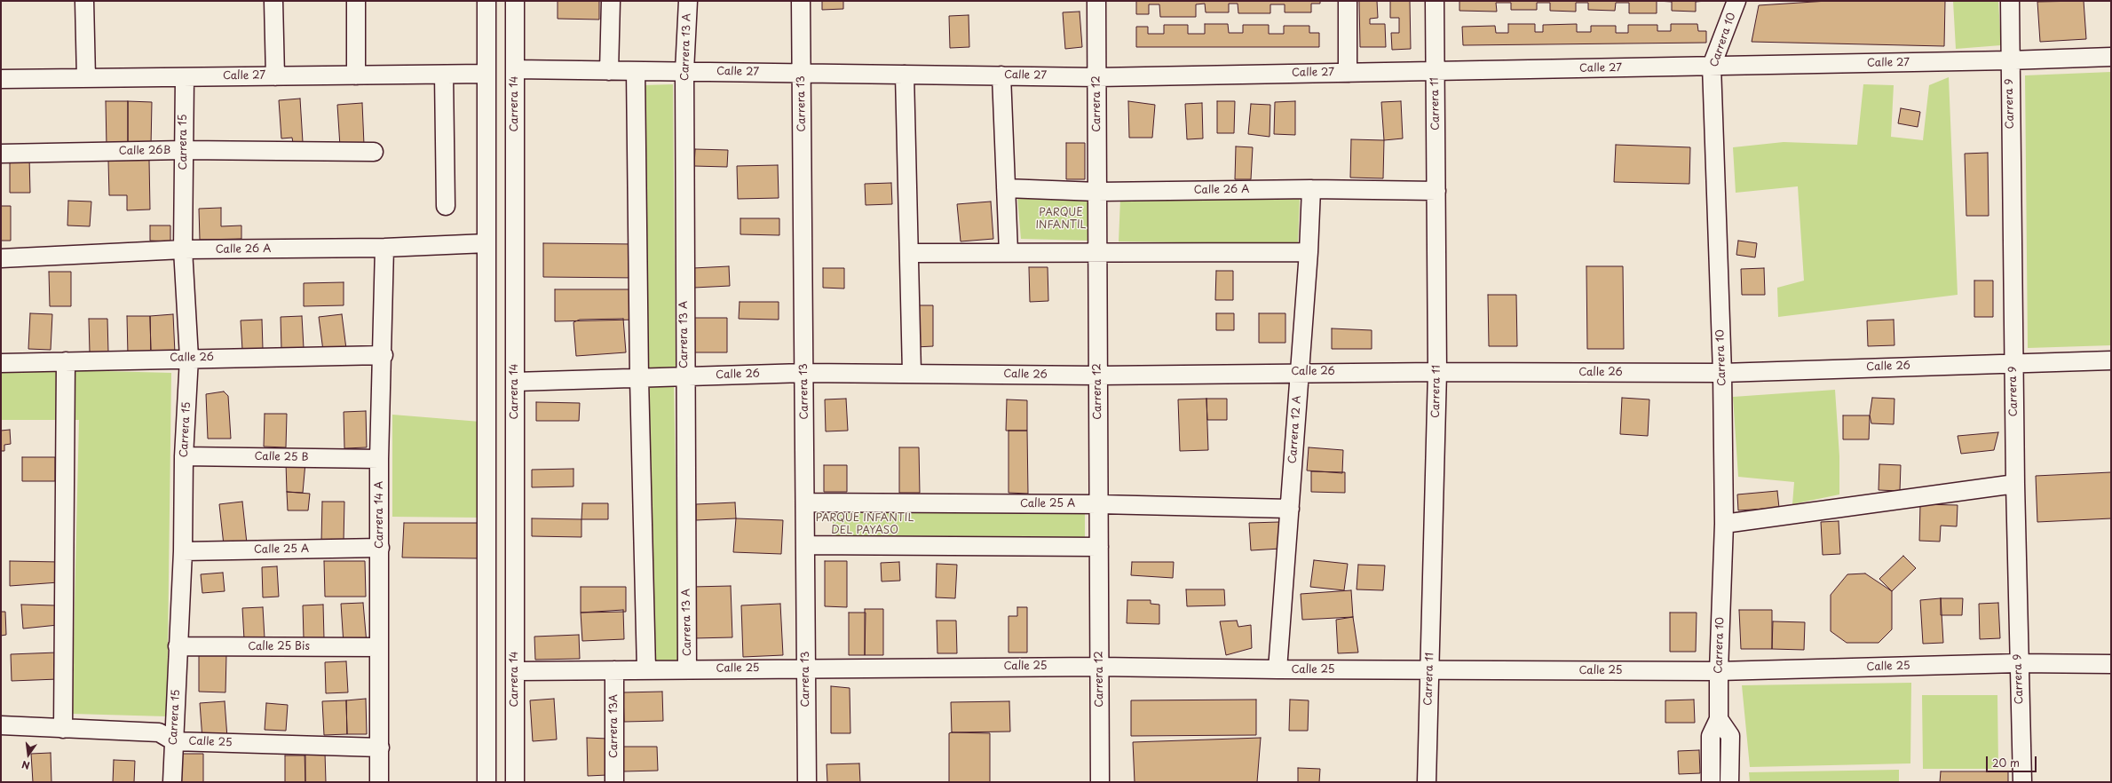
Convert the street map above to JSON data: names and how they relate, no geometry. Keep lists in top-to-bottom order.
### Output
{
  "streets": {
    "street": [
      "Carrera 10",
      "Carrera 13 A",
      "Calle 27",
      "Carrera 14",
      "Carrera 13",
      "Carrera 12",
      "Carrera 11",
      "Carrera 9",
      "Carrera 15",
      "Calle 26B",
      "Calle 26 A",
      "Calle 26",
      "Carrera 12 A",
      "Calle 25 B",
      "Calle 25 A",
      "Carrera 14 A",
      "Calle 25 Bis",
      "Calle 25",
      "Carrera 13A"
    ]
  },
  "crossings": [
    ["Carrera 10", "Calle 27"],
    ["Carrera 10", "Calle 26"],
    ["Carrera 10", "Calle 25"],
    ["Carrera 13 A", "Calle 27"],
    ["Carrera 13 A", "Calle 26"],
    ["Carrera 13 A", "Calle 25"],
    ["Calle 27", "Carrera 14"],
    ["Calle 27", "Carrera 13"],
    ["Calle 27", "Carrera 12"],
    ["Calle 27", "Carrera 11"],
    ["Calle 27", "Carrera 9"],
    ["Calle 27", "Carrera 15"],
    ["Carrera 14", "Calle 26"],
    ["Carrera 14", "Calle 25"],
    ["Carrera 13", "Calle 26"],
    ["Carrera 13", "Calle 25 A"],
    ["Carrera 13", "Calle 25"],
    ["Carrera 12", "Calle 26 A"],
    ["Carrera 12", "Calle 26"],
    ["Carrera 12", "Calle 25 A"],
    ["Carrera 12", "Calle 25"],
    ["Carrera 11", "Calle 26 A"],
    ["Carrera 11", "Calle 26"],
    ["Carrera 11", "Calle 25"],
    ["Carrera 9", "Calle 26"],
    ["Carrera 9", "Calle 25"],
    ["Carrera 15", "Calle 26B"],
    ["Carrera 15", "Calle 26 A"],
    ["Carrera 15", "Calle 26"],
    ["Carrera 15", "Calle 25 B"],
    ["Carrera 15", "Calle 25 A"],
    ["Carrera 15", "Calle 25 Bis"],
    ["Carrera 15", "Calle 25"],
    ["Calle 26 A", "Carrera 12 A"],
    ["Calle 26 A", "Carrera 14 A"],
    ["Calle 26", "Carrera 12 A"],
    ["Calle 26", "Carrera 14 A"],
    ["Carrera 12 A", "Calle 25 A"],
    ["Carrera 12 A", "Calle 25"],
    ["Calle 25 B", "Carrera 14 A"],
    ["Calle 25 A", "Carrera 14 A"],
    ["Carrera 14 A", "Calle 25 Bis"],
    ["Carrera 14 A", "Calle 25"],
    ["Calle 25", "Carrera 13A"]
  ],
  "parks": ["PARQUE INFANTIL", "PARQUE INFANTIL DEL PAYASO"],
  "scale_bar": "20 m",
  "north": "bottom"
}
